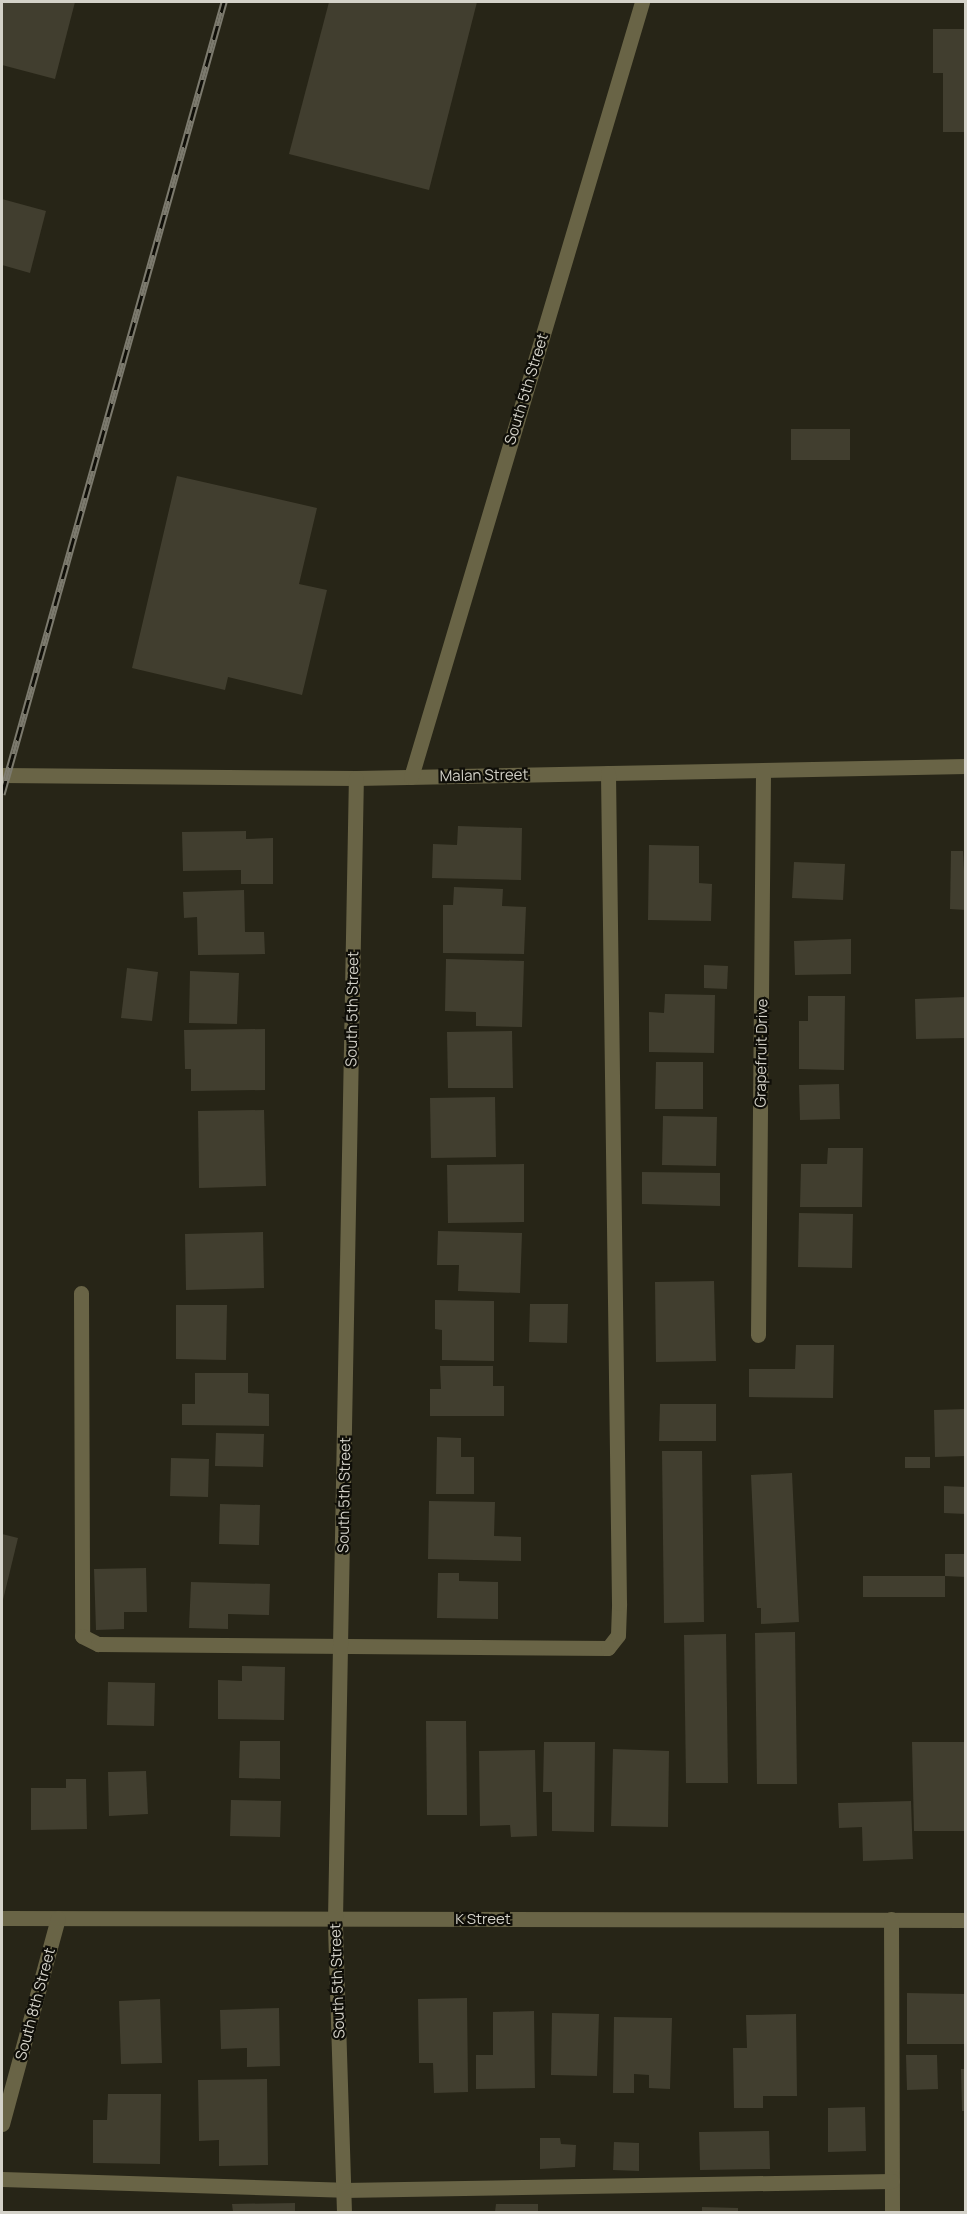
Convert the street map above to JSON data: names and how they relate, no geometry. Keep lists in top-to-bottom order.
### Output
{
  "streets": {
    "street": [
      "South 5th Street",
      "Malan Street",
      "Grapefruit Drive",
      "K Street",
      "South 8th Street"
    ]
  },
  "crossings": [
    ["South 5th Street", "Malan Street"],
    ["South 5th Street", "K Street"],
    ["Malan Street", "Grapefruit Drive"],
    ["K Street", "South 8th Street"]
  ]
}
